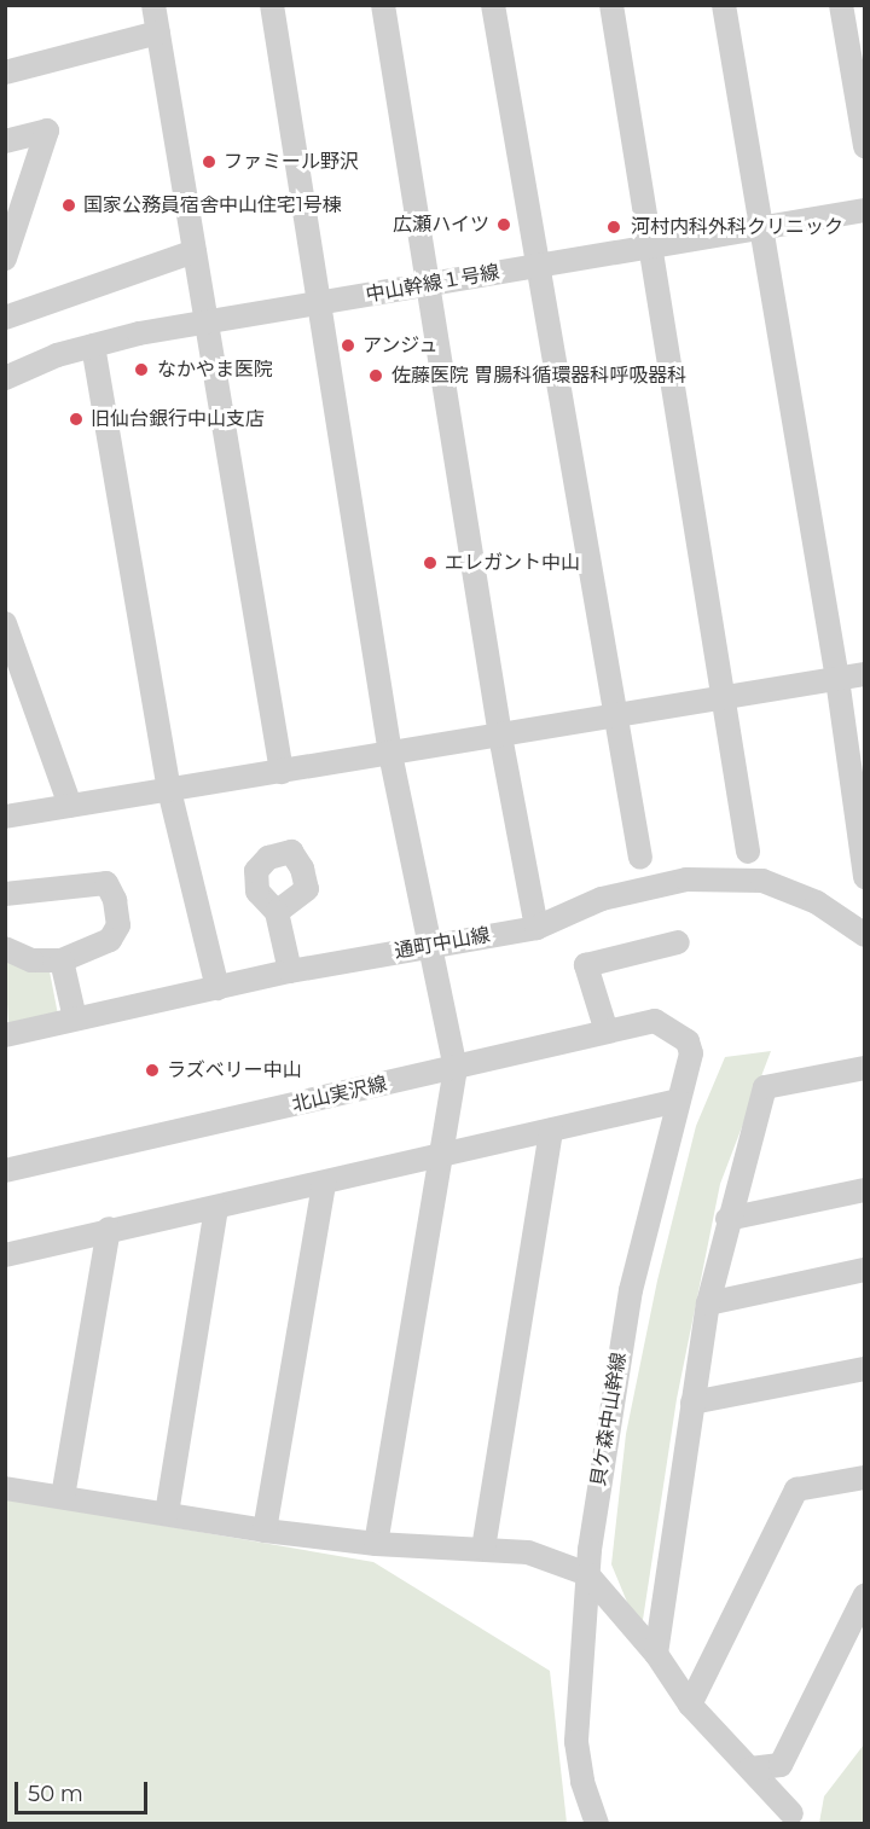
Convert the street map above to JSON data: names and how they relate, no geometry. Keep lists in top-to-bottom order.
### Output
{
  "streets": {
    "street": [
      "中山幹線１号線",
      "通町中山線",
      "北山実沢線",
      "貝ケ森中山幹線"
    ]
  },
  "crossings": [
    ["北山実沢線", "貝ケ森中山幹線"]
  ],
  "places": [
    "ファミール野沢",
    "国家公務員宿舎中山住宅1号棟",
    "広瀬ハイツ",
    "河村内科外科クリニック",
    "アンジュ",
    "なかやま医院",
    "佐藤医院 胃腸科循環器科呼吸器科",
    "旧仙台銀行中山支店",
    "エレガント中山",
    "ラズベリー中山"
  ],
  "scale_bar": "50 m"
}
